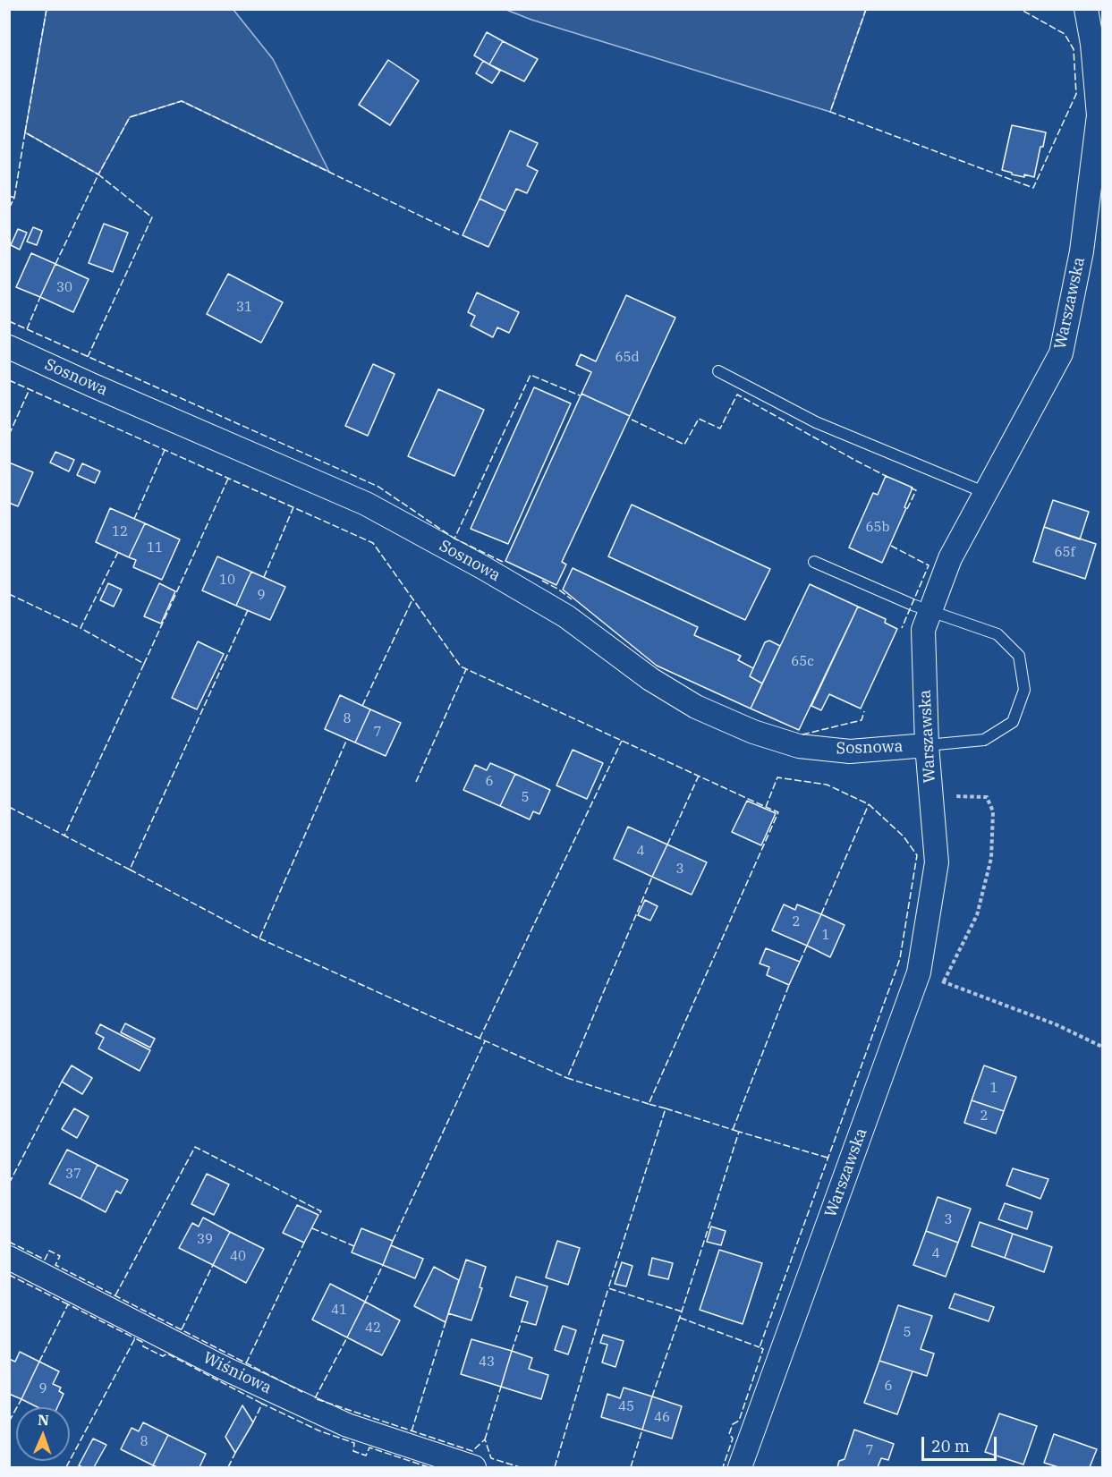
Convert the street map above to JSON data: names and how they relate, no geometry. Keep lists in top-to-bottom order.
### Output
{
  "streets": {
    "street": ["Warszawska", "Sosnowa", "Wiśniowa"]
  },
  "crossings": [
    ["Warszawska", "Sosnowa"]
  ],
  "house_numbers": [
    "30",
    "31",
    "65d",
    "65b",
    "12",
    "11",
    "65f",
    "10",
    "9",
    "65c",
    "8",
    "7",
    "6",
    "5",
    "4",
    "3",
    "2",
    "1",
    "1",
    "2",
    "37",
    "3",
    "39",
    "4",
    "40",
    "41",
    "42",
    "5",
    "43",
    "6",
    "9",
    "45",
    "46",
    "8",
    "7"
  ],
  "scale_bar": "20 m",
  "north": "top"
}
